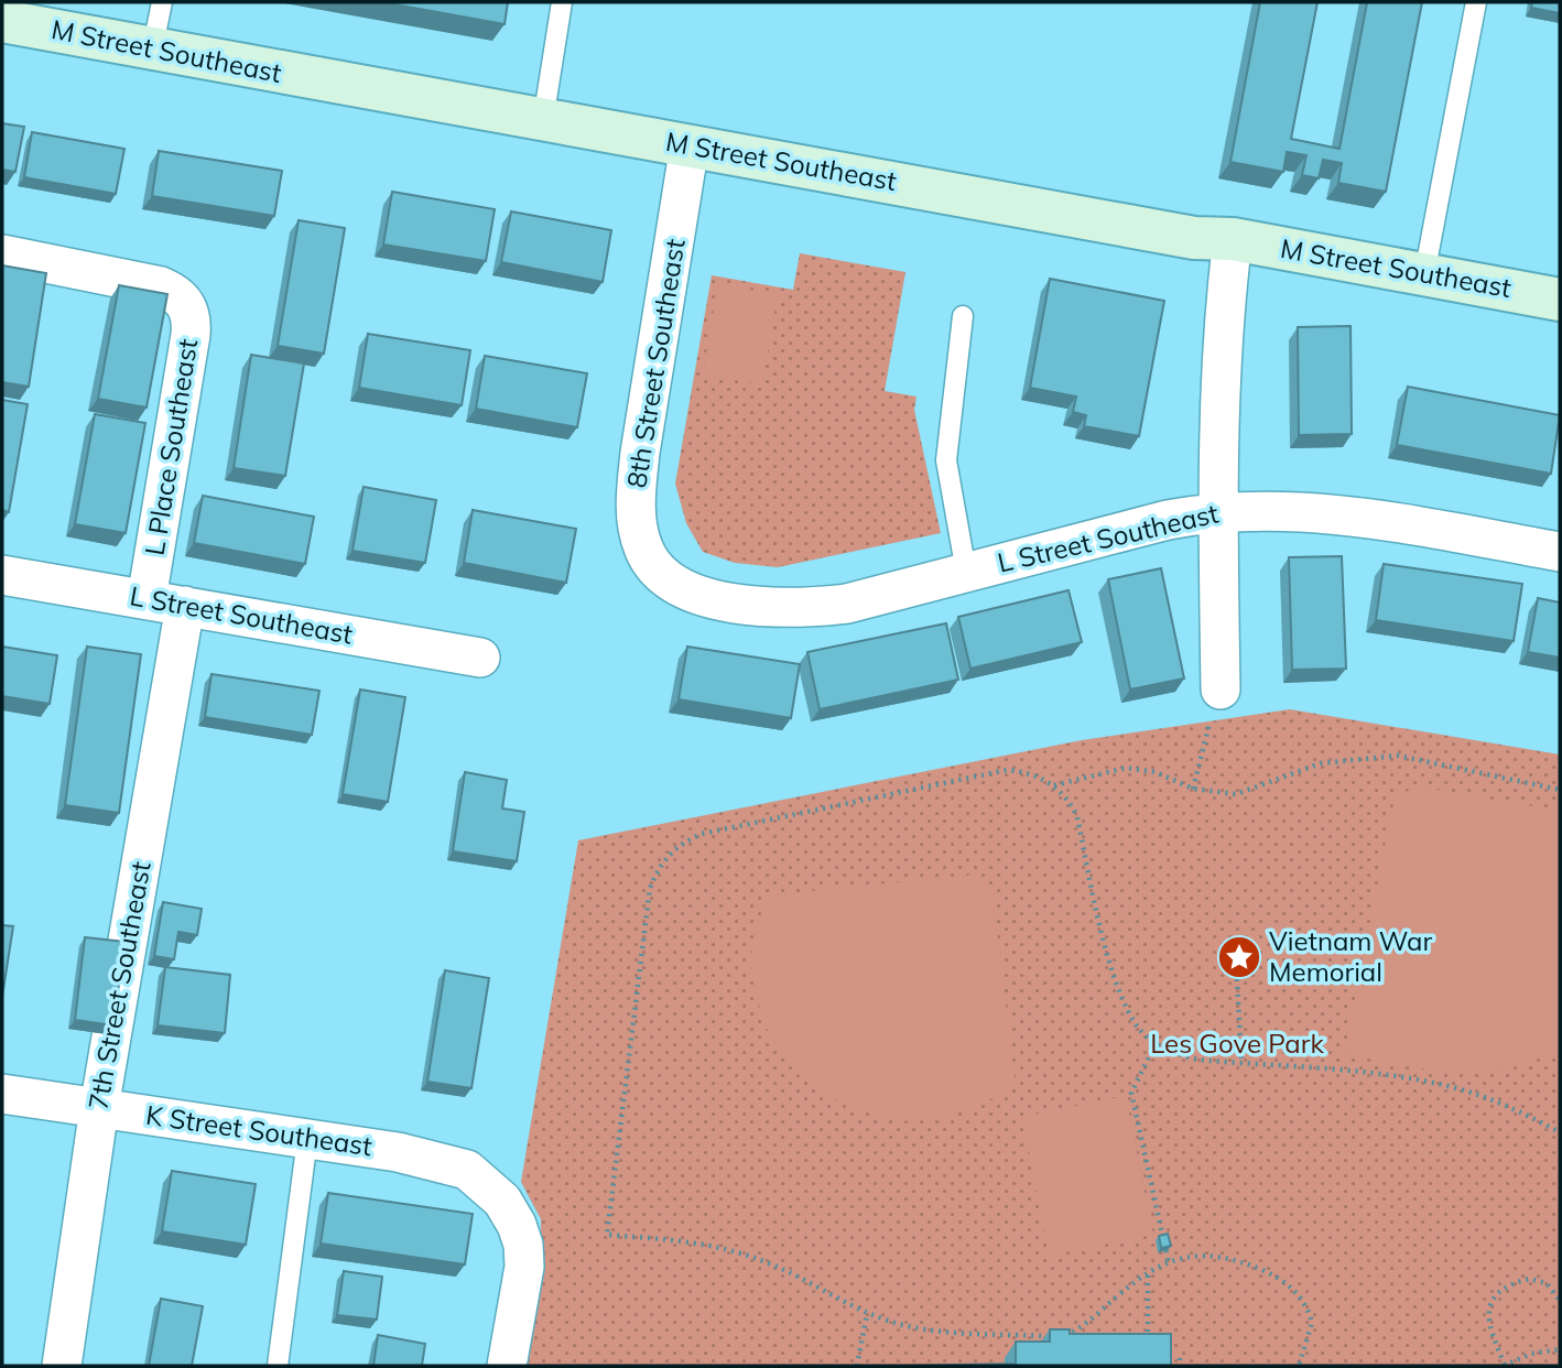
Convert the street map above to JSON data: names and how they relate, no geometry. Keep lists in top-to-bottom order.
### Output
{
  "streets": {
    "main road": ["M Street Southeast"],
    "street": [
      "8th Street Southeast",
      "L Place Southeast",
      "L Street Southeast",
      "7th Street Southeast",
      "K Street Southeast"
    ]
  },
  "crossings": [
    ["M Street Southeast", "8th Street Southeast"],
    ["8th Street Southeast", "L Street Southeast"],
    ["L Place Southeast", "L Street Southeast"],
    ["L Street Southeast", "7th Street Southeast"],
    ["7th Street Southeast", "K Street Southeast"]
  ],
  "parks": ["Les Gove Park"],
  "places": {
    "place": ["Vietnam War Memorial"]
  }
}
